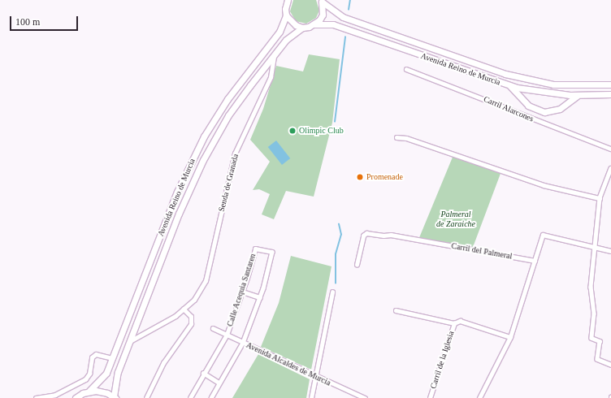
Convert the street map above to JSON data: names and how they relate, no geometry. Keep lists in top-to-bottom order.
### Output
{
  "streets": {
    "main road": ["Avenida Reino de Murcia"],
    "street": [
      "Carril Alarcones",
      "Senda de Granada",
      "Carril del Palmeral",
      "Calle Acequia Santaren",
      "Carril de la Iglesia",
      "Avenida Alcaldes de Murcia"
    ]
  },
  "crossings": [
    ["Avenida Reino de Murcia", "Senda de Granada"],
    ["Calle Acequia Santaren", "Avenida Alcaldes de Murcia"]
  ],
  "parks": ["Palmeral de Zaraiche"],
  "places": ["Olimpic Club", "Promenade"],
  "scale_bar": "100 m"
}
